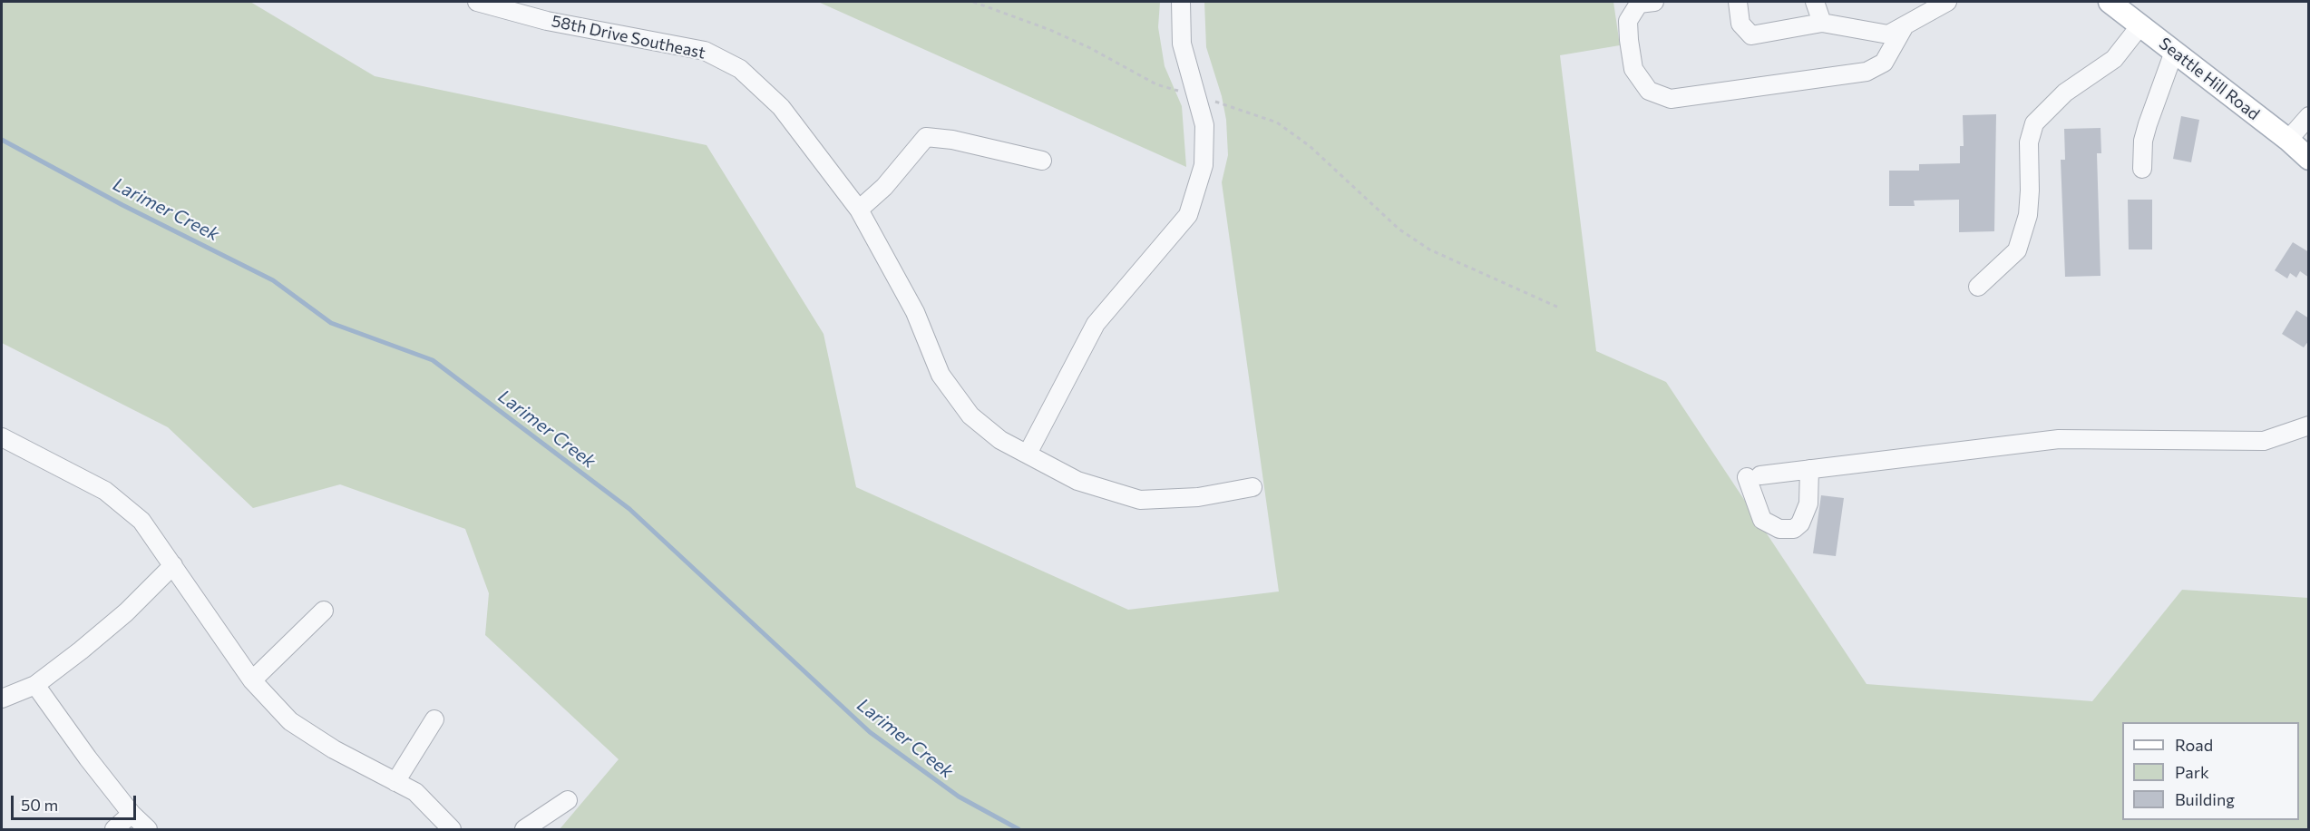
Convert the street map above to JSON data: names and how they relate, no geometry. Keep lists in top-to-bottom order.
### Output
{
  "streets": {
    "main road": ["Seattle Hill Road"],
    "street": ["58th Drive Southeast"]
  },
  "water": ["Larimer Creek"],
  "legend": ["Road", "Park", "Building"],
  "scale_bar": "50 m"
}
